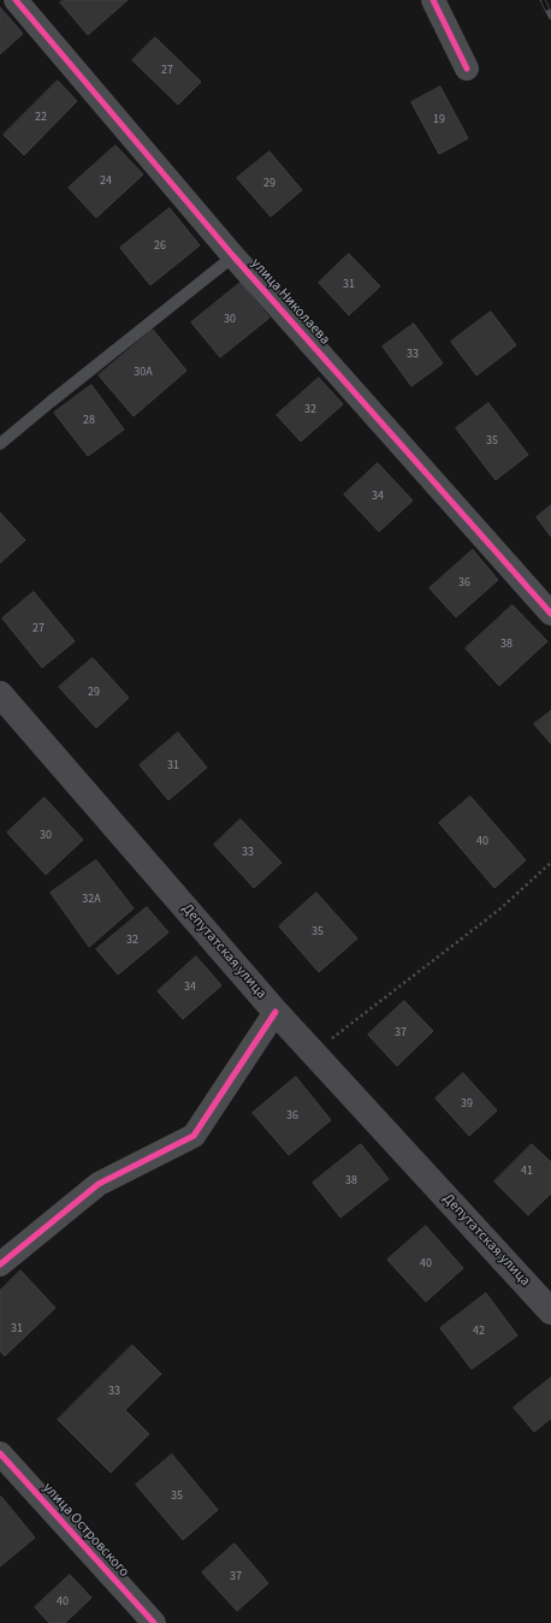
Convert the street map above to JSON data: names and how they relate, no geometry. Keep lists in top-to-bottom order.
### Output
{
  "streets": {
    "main road": ["Депутатская улица"],
    "street": ["улица Николаева", "улица Островского"]
  },
  "house_numbers": [
    "27",
    "22",
    "19",
    "24",
    "29",
    "26",
    "31",
    "30",
    "33",
    "30А",
    "32",
    "28",
    "35",
    "34",
    "36",
    "27",
    "38",
    "29",
    "31",
    "30",
    "40",
    "33",
    "32А",
    "35",
    "32",
    "34",
    "37",
    "39",
    "36",
    "41",
    "38",
    "40",
    "31",
    "42",
    "33",
    "35",
    "37",
    "40"
  ]
}
